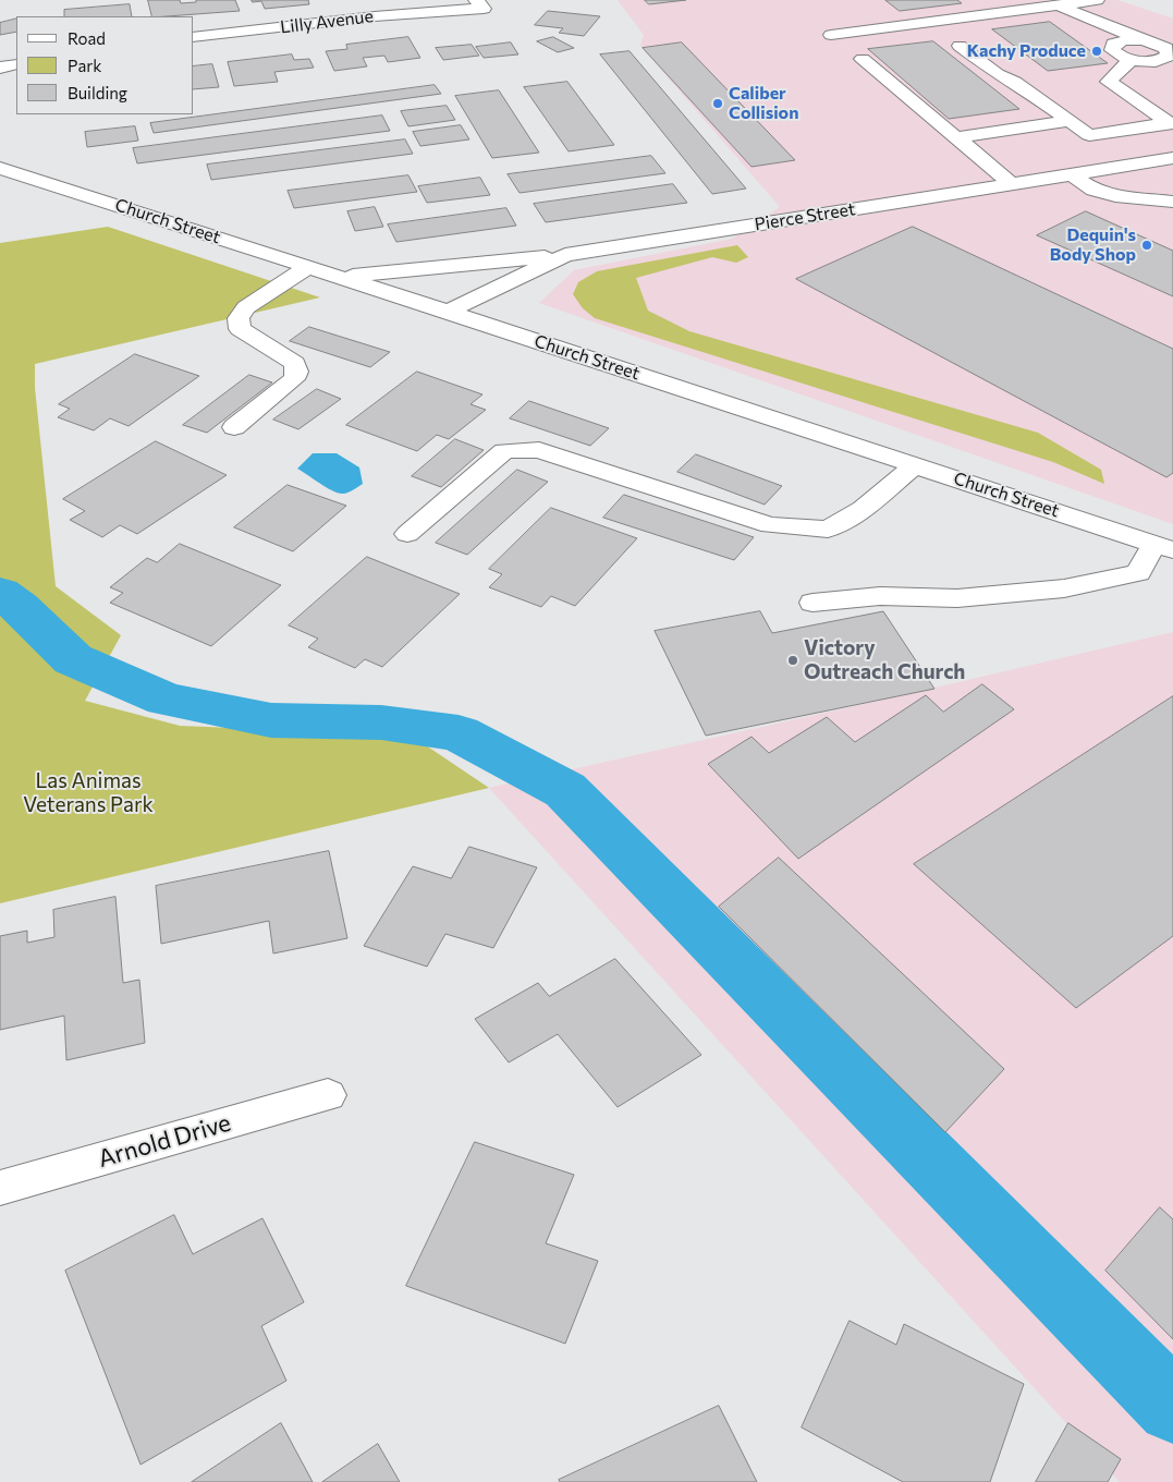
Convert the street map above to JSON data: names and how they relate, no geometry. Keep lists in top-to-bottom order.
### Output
{
  "streets": {
    "street": [
      "Lilly Avenue",
      "Pierce Street",
      "Church Street",
      "Arnold Drive"
    ]
  },
  "crossings": [
    ["Pierce Street", "Church Street"]
  ],
  "parks": ["Las Animas Veterans Park"],
  "places": [
    "Kachy Produce",
    "Caliber Collision",
    "Dequin's Body Shop",
    "Victory Outreach Church"
  ],
  "legend": ["Road", "Park", "Building"]
}
